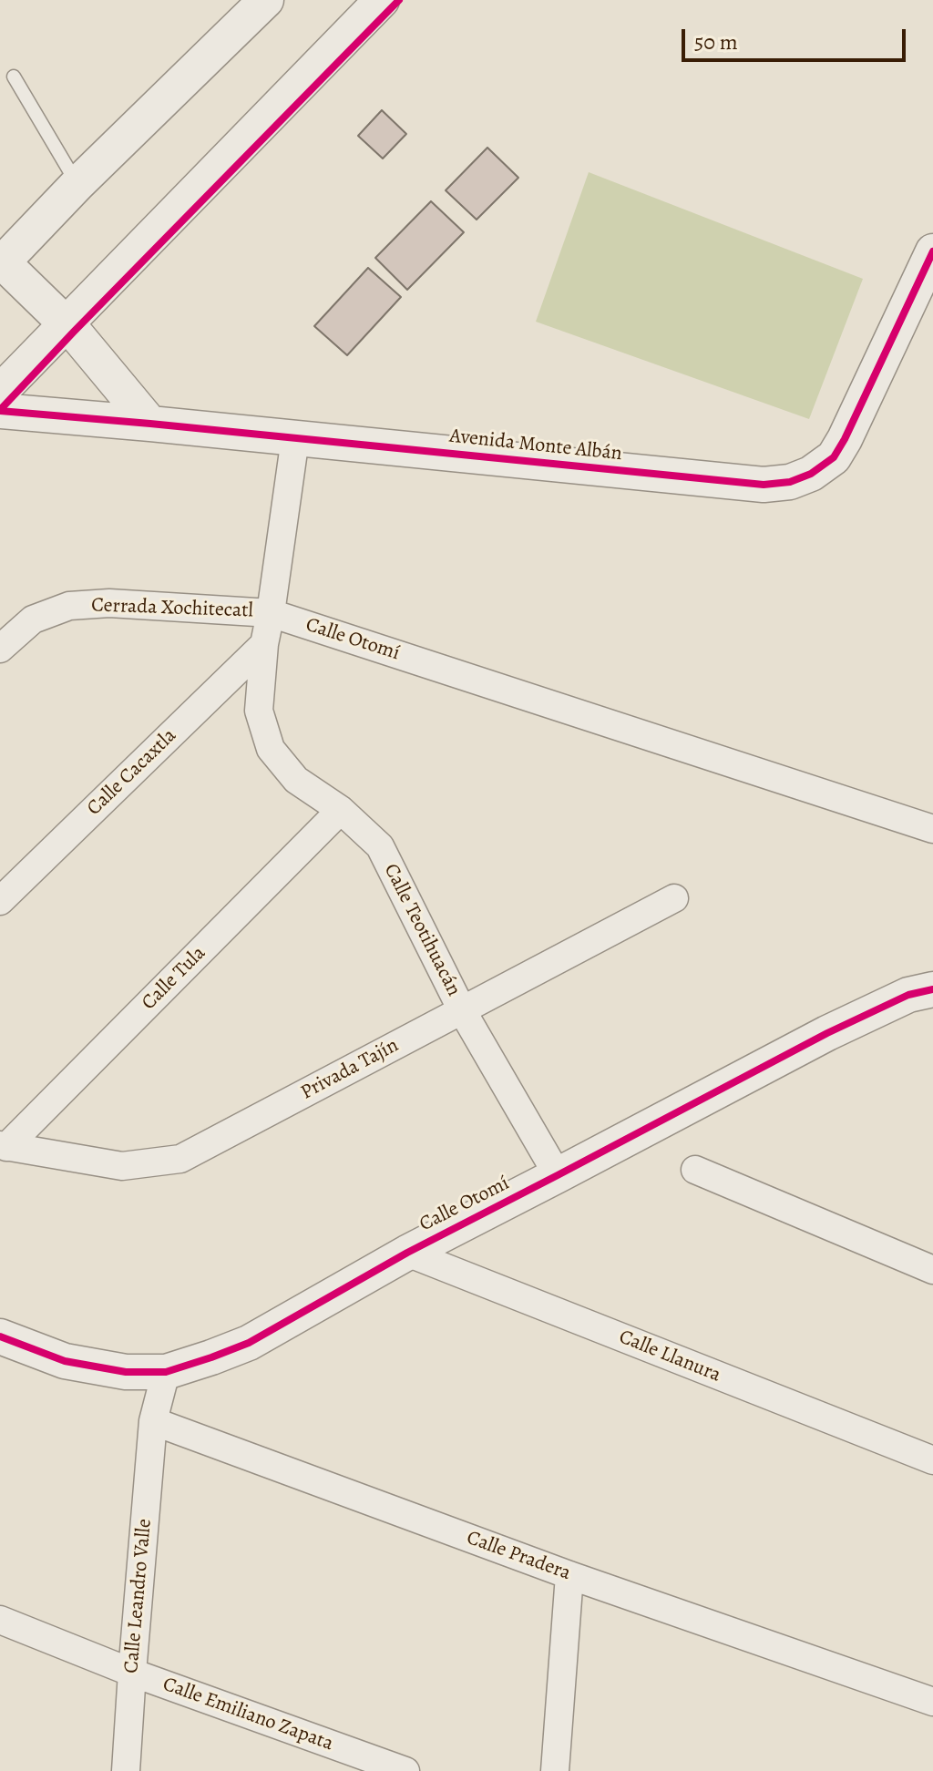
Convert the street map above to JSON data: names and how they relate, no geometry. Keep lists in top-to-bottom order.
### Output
{
  "streets": {
    "street": [
      "Avenida Monte Albán",
      "Cerrada Xochitecatl",
      "Calle Otomí",
      "Calle Cacaxtla",
      "Calle Teotihuacán",
      "Calle Tula",
      "Privada Tajín",
      "Calle Llanura",
      "Calle Pradera",
      "Calle Leandro Valle",
      "Calle Emiliano Zapata"
    ]
  },
  "crossings": [
    ["Cerrada Xochitecatl", "Calle Otomí"],
    ["Calle Otomí", "Calle Teotihuacán"],
    ["Calle Otomí", "Calle Llanura"],
    ["Calle Cacaxtla", "Calle Teotihuacán"],
    ["Calle Teotihuacán", "Calle Tula"],
    ["Calle Teotihuacán", "Privada Tajín"],
    ["Calle Tula", "Privada Tajín"],
    ["Calle Pradera", "Calle Leandro Valle"],
    ["Calle Leandro Valle", "Calle Emiliano Zapata"]
  ],
  "scale_bar": "50 m"
}
